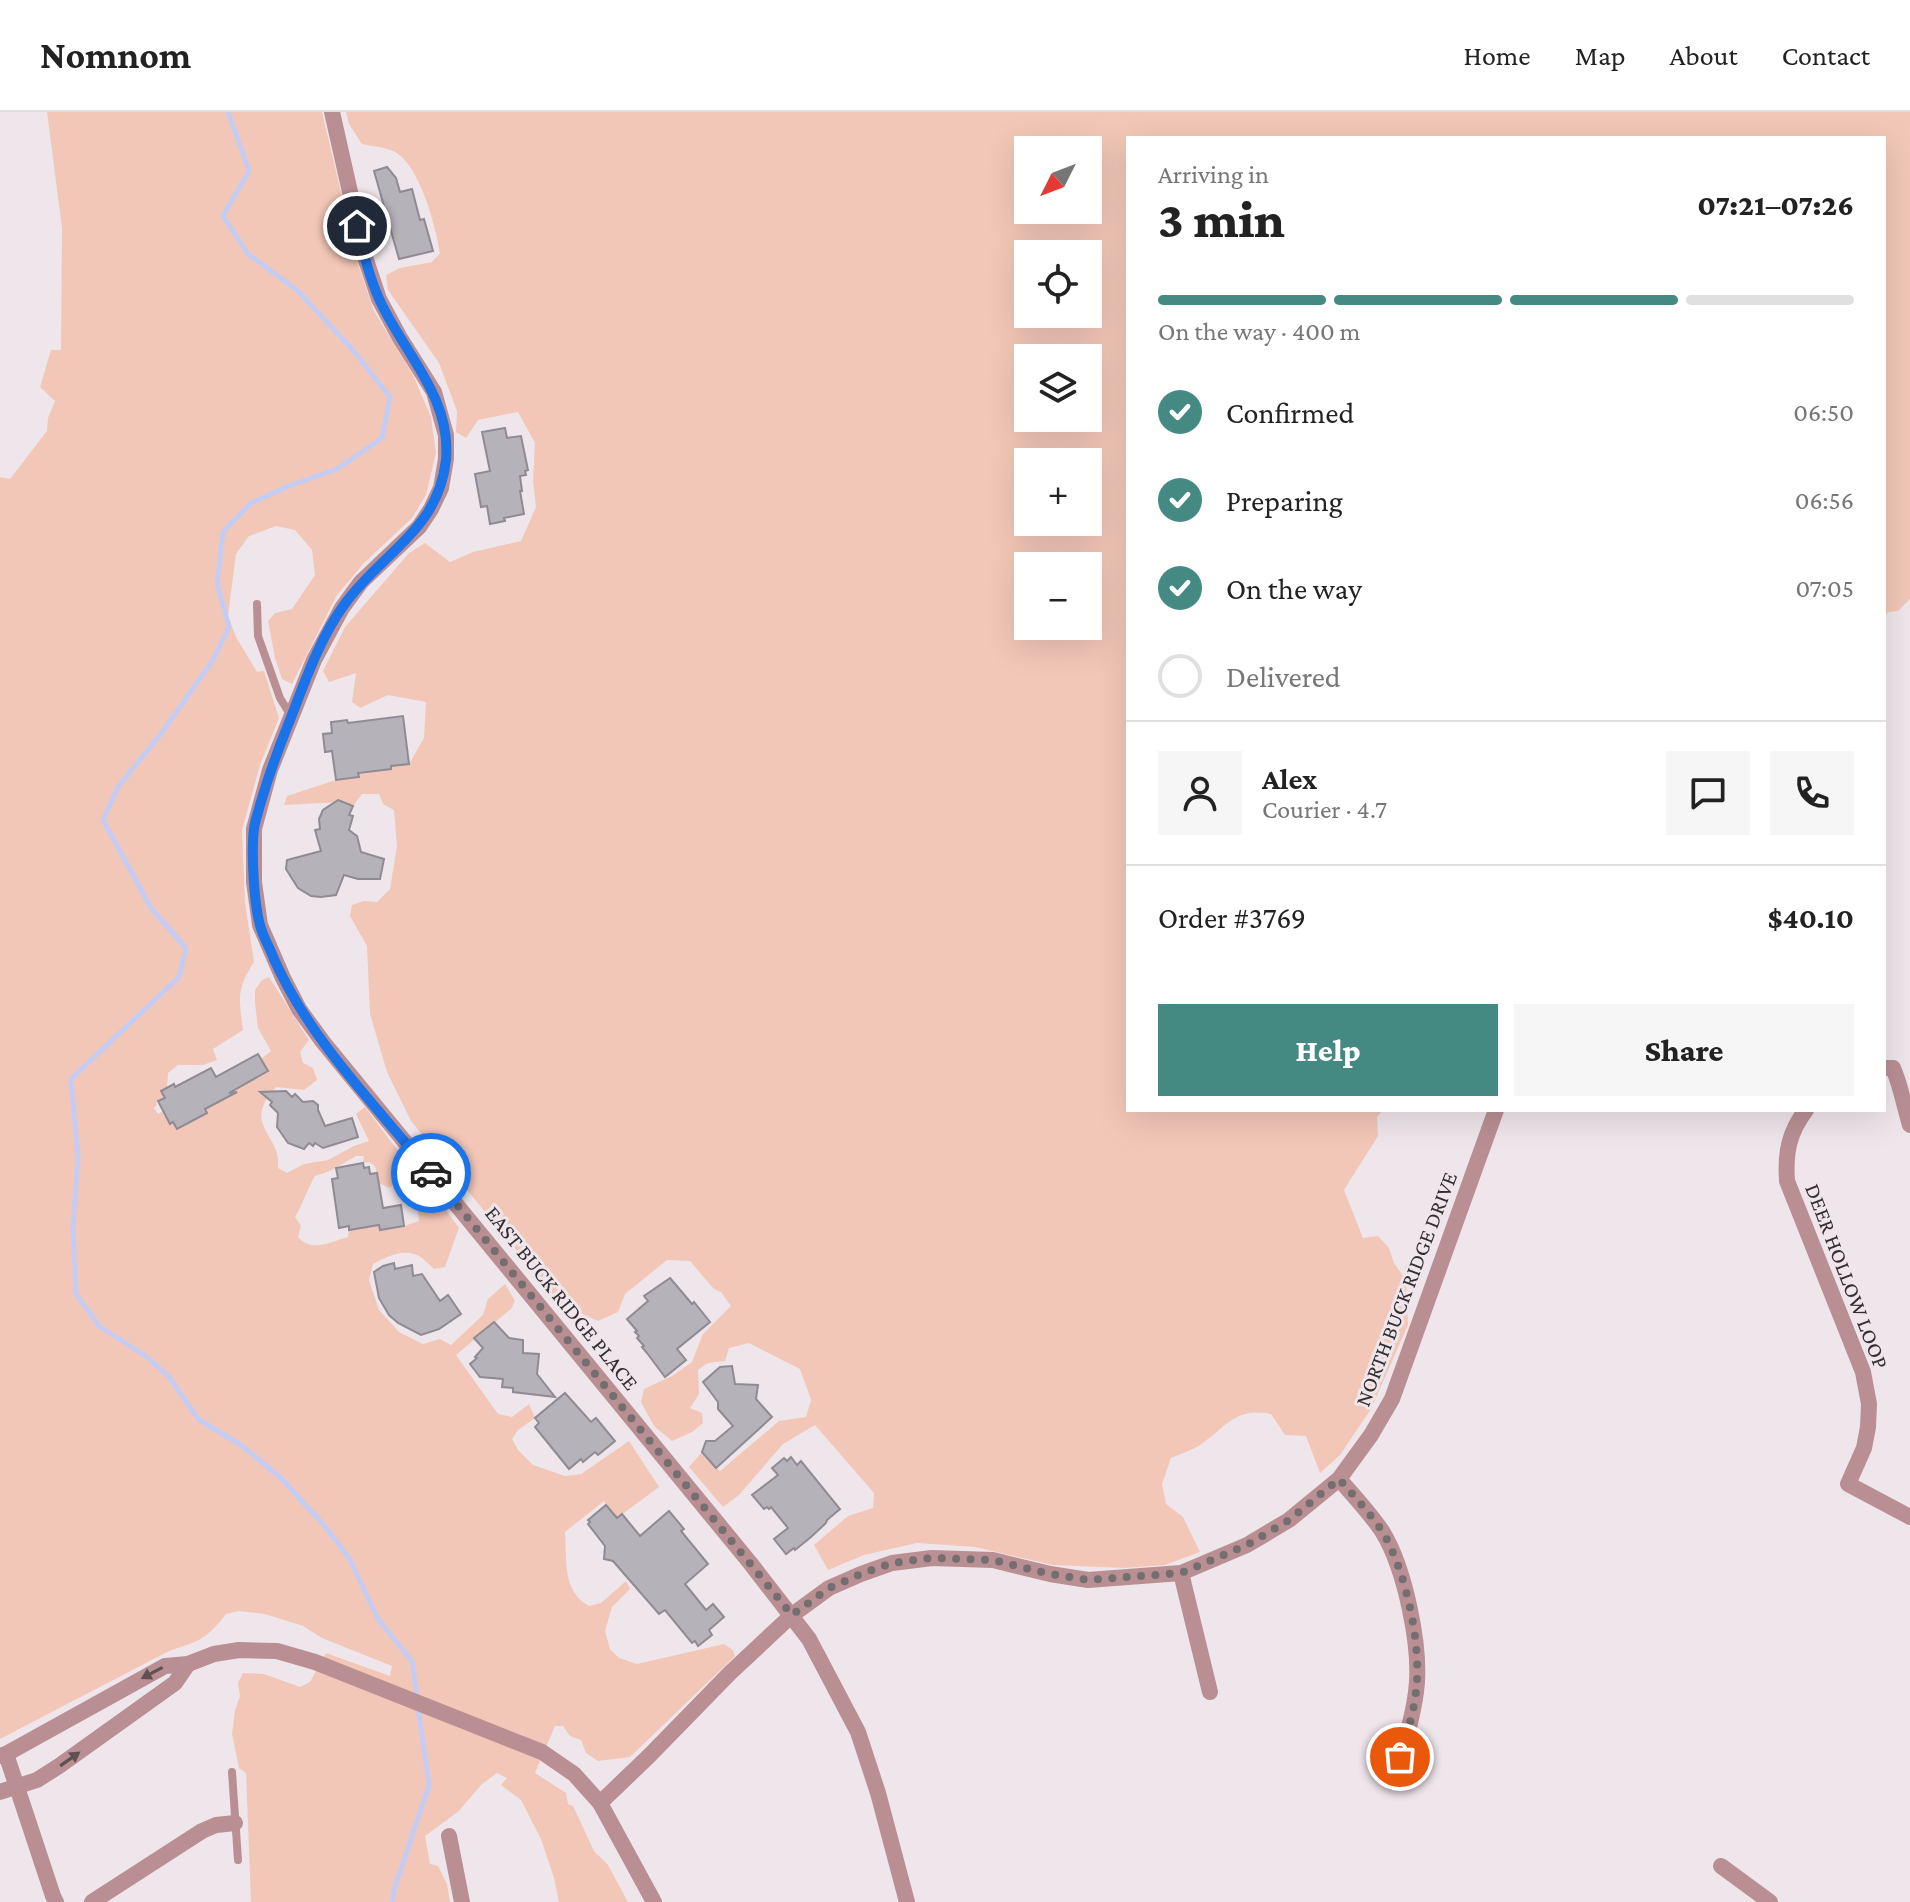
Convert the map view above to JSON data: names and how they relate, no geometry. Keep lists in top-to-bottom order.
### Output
{
  "streets": {
    "street": ["DEER HOLLOW LOOP", "NORTH BUCK RIDGE DRIVE", "EAST BUCK RIDGE PLACE"]
  },
  "crossings": [
    ["NORTH BUCK RIDGE DRIVE", "EAST BUCK RIDGE PLACE"]
  ],
  "north": "bottom left",
  "page": {
    "header": "Nomnom",
    "nav": [
      "Home",
      "Map",
      "About",
      "Contact"
    ],
    "map_buttons": ["+", "−"],
    "heading": ["3 min", "Arriving in", "07:21–07:26"],
    "panel": [
      "Alex",
      "Courier · 4.7",
      "Order #3769",
      "$40.10"
    ],
    "bar": "On the way · 400 m",
    "list": [
      ["Confirmed", "06:50"],
      ["Preparing", "06:56"],
      ["On the way", "07:05"],
      "Delivered"
    ],
    "buttons": ["Help", "Share"]
  }
}
